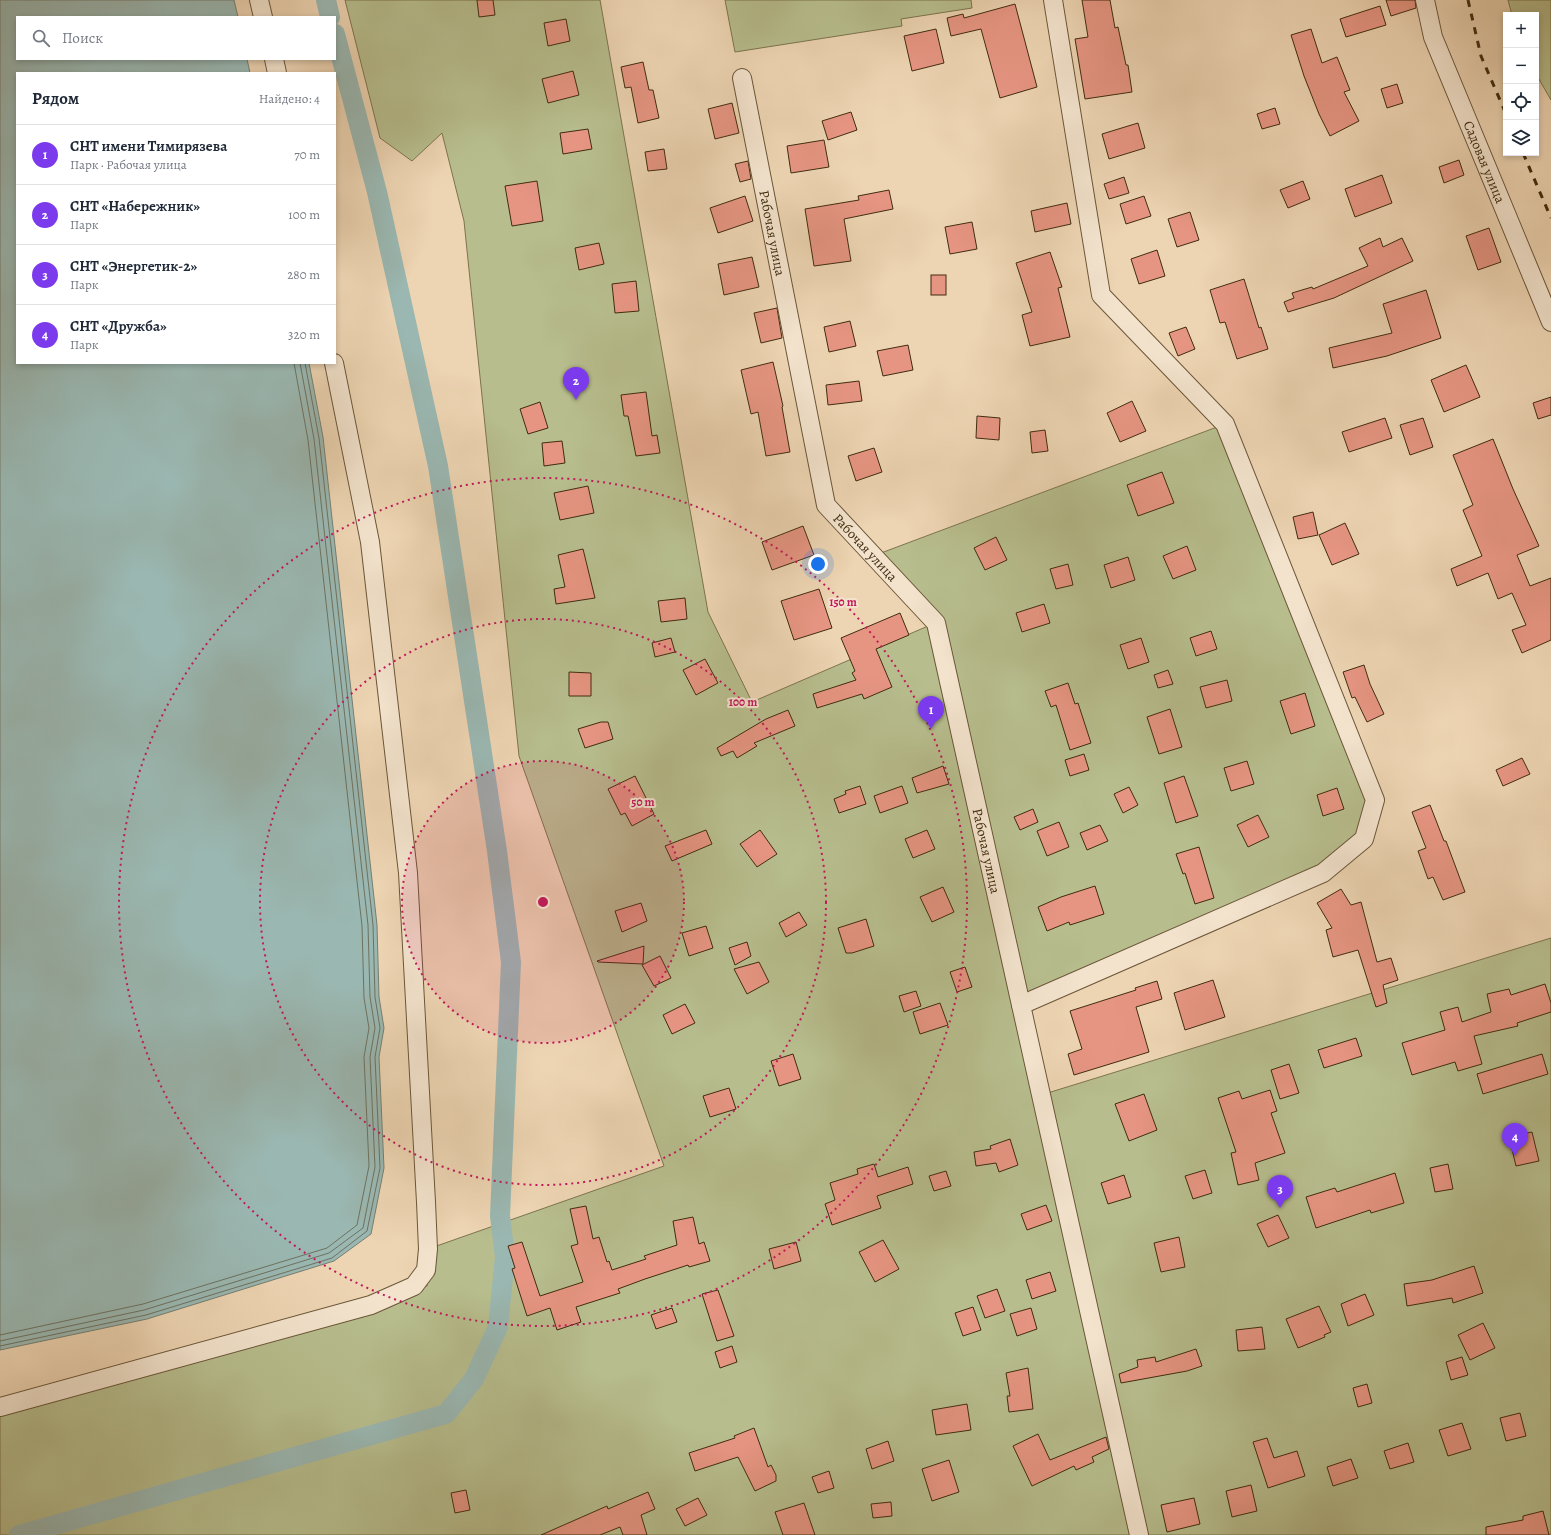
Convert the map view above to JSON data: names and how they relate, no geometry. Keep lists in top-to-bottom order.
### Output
{
  "streets": {
    "street": ["Садовая улица", "Рабочая улица"]
  },
  "page": {
    "map_buttons": ["+", "−"],
    "search": "Поиск",
    "heading": ["Рядом", "Найдено: 4"],
    "list": [
      {
        "mark": "1",
        "name": "СНТ имени Тимирязева",
        "note": "Парк · Рабочая улица",
        "value": "70 m"
      },
      {
        "mark": "2",
        "name": "СНТ «Набережник»",
        "note": "Парк",
        "value": "100 m"
      },
      {
        "mark": "3",
        "name": "СНТ «Энергетик-2»",
        "note": "Парк",
        "value": "280 m"
      },
      {
        "mark": "4",
        "name": "СНТ «Дружба»",
        "note": "Парк",
        "value": "320 m"
      }
    ],
    "pins": [
      "2",
      "1",
      "4",
      "3"
    ]
  },
  "rings": ["150 m", "100 m", "50 m"]
}
